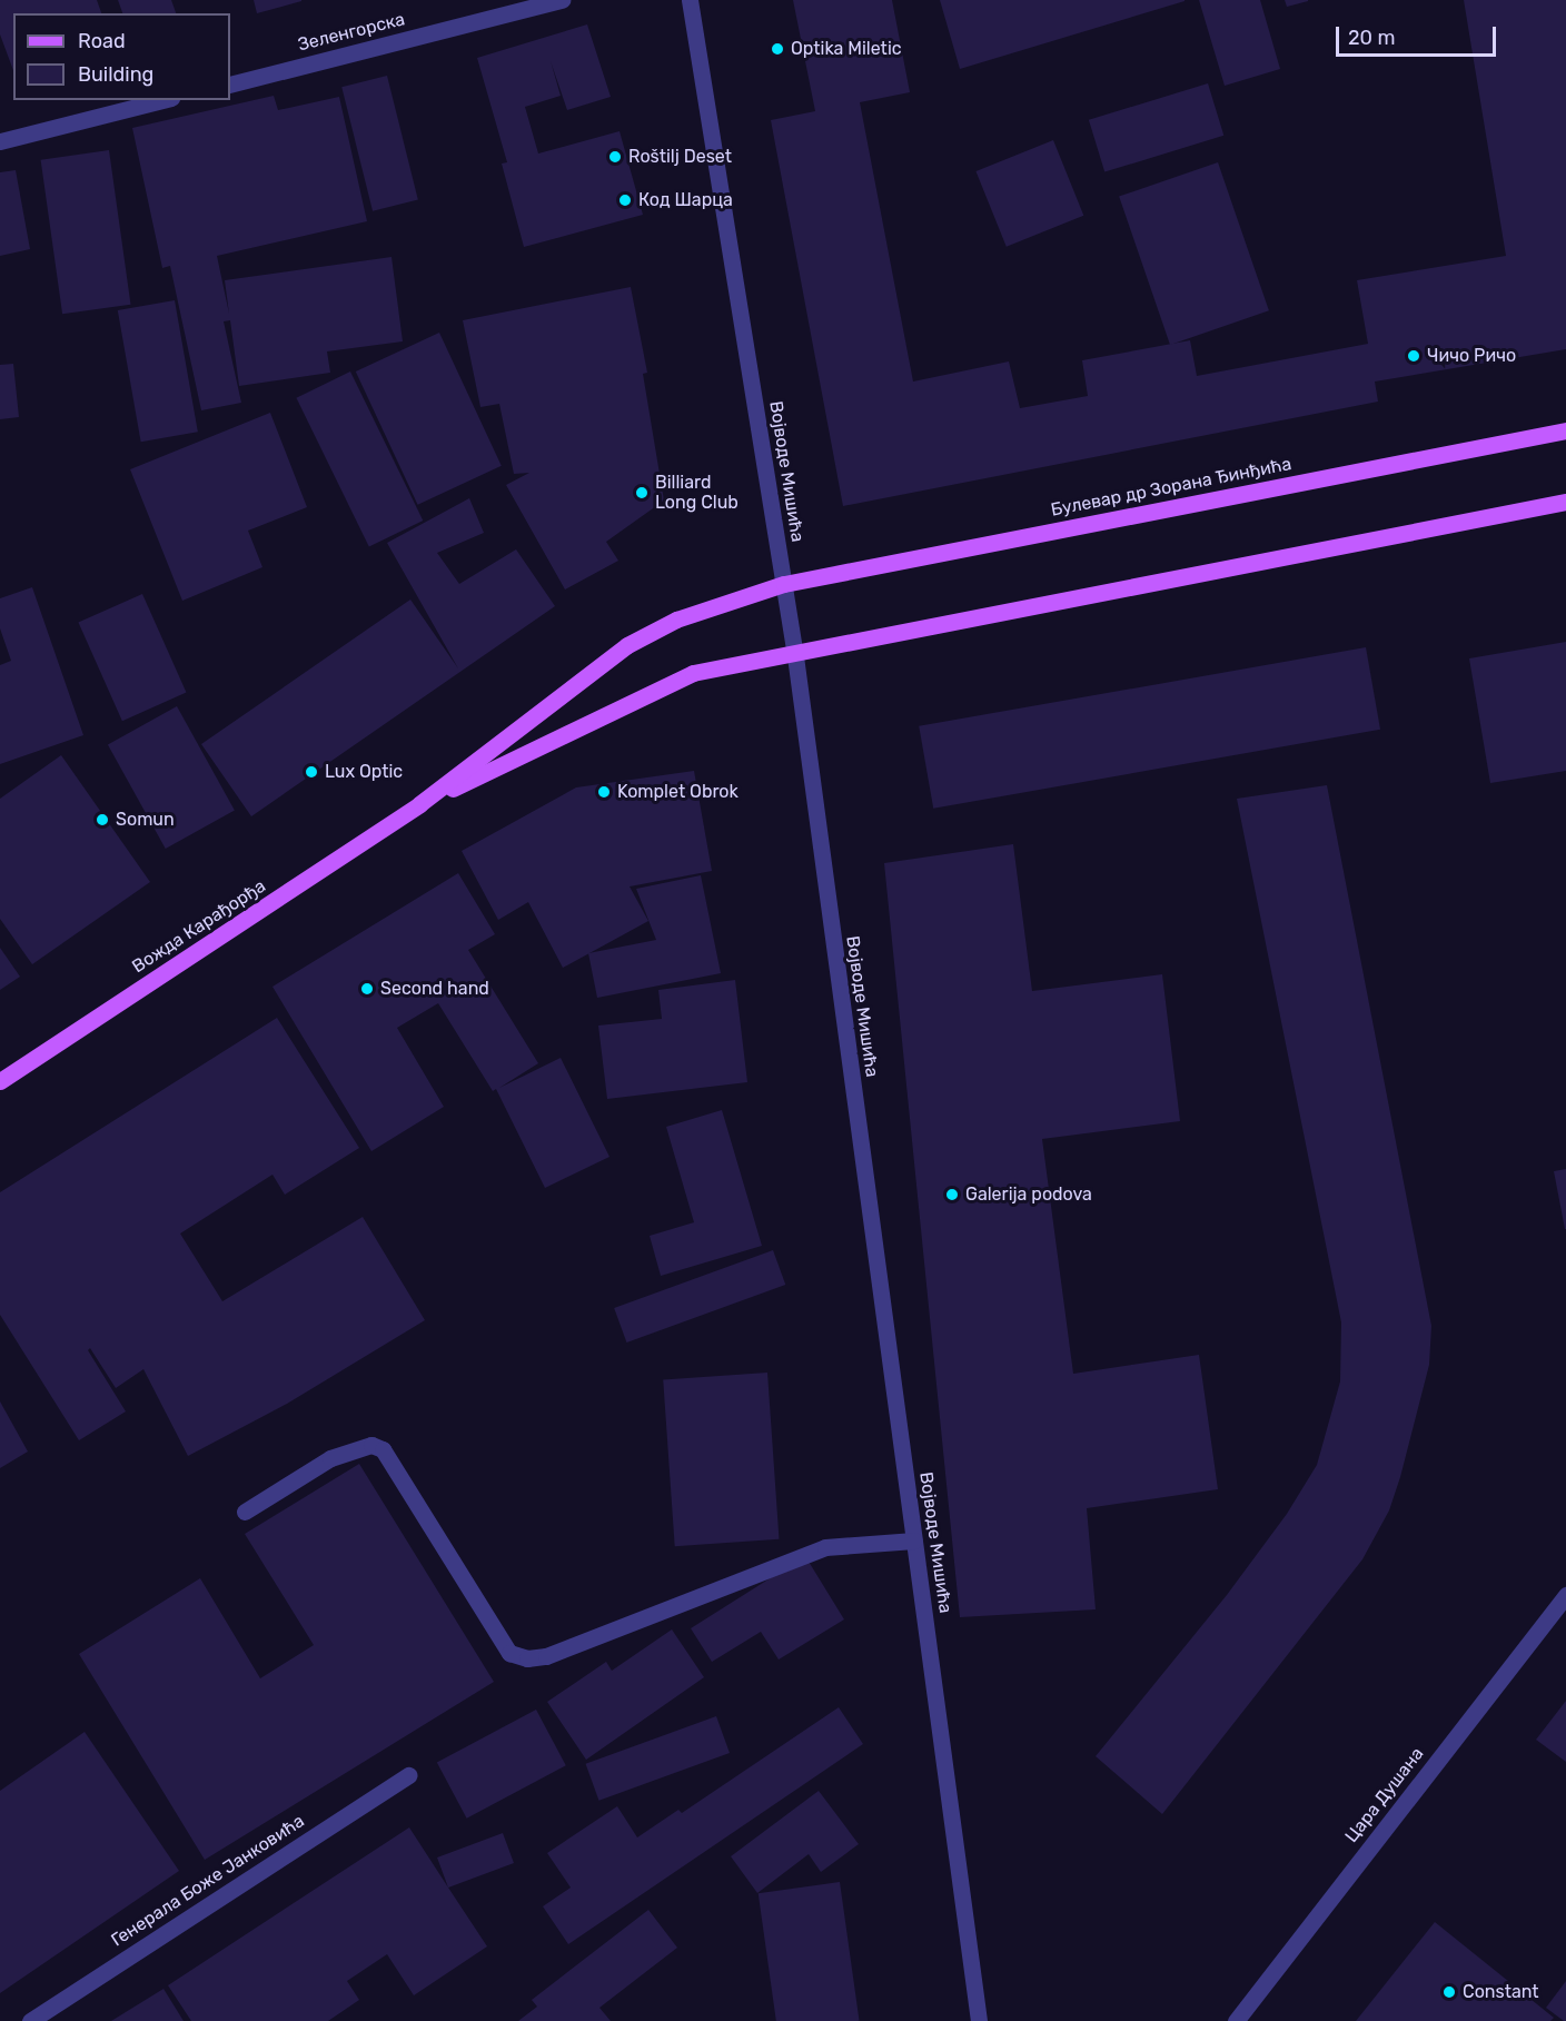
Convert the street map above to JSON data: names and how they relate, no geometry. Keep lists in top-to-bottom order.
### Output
{
  "streets": {
    "main road": ["Булевар др Зорана Ђинђића", "Вожда Карађорђа"],
    "street": [
      "Зеленгорска",
      "Војводе Мишића",
      "Цара Душана",
      "Генерала Боже Јанковића"
    ]
  },
  "crossings": [
    ["Војводе Мишића", "Булевар др Зорана Ђинђића"],
    ["Војводе Мишића", "Вожда Карађорђа"],
    ["Булевар др Зорана Ђинђића", "Вожда Карађорђа"]
  ],
  "places": [
    "Optika Miletic",
    "Roštilj Deset",
    "Код Шарца",
    "Чичо Ричо",
    "Billiard Long Club",
    "Lux Optic",
    "Komplet Obrok",
    "Somun",
    "Second hand",
    "Galerija podova",
    "Constant"
  ],
  "legend": ["Road", "Building"],
  "scale_bar": "20 m"
}
